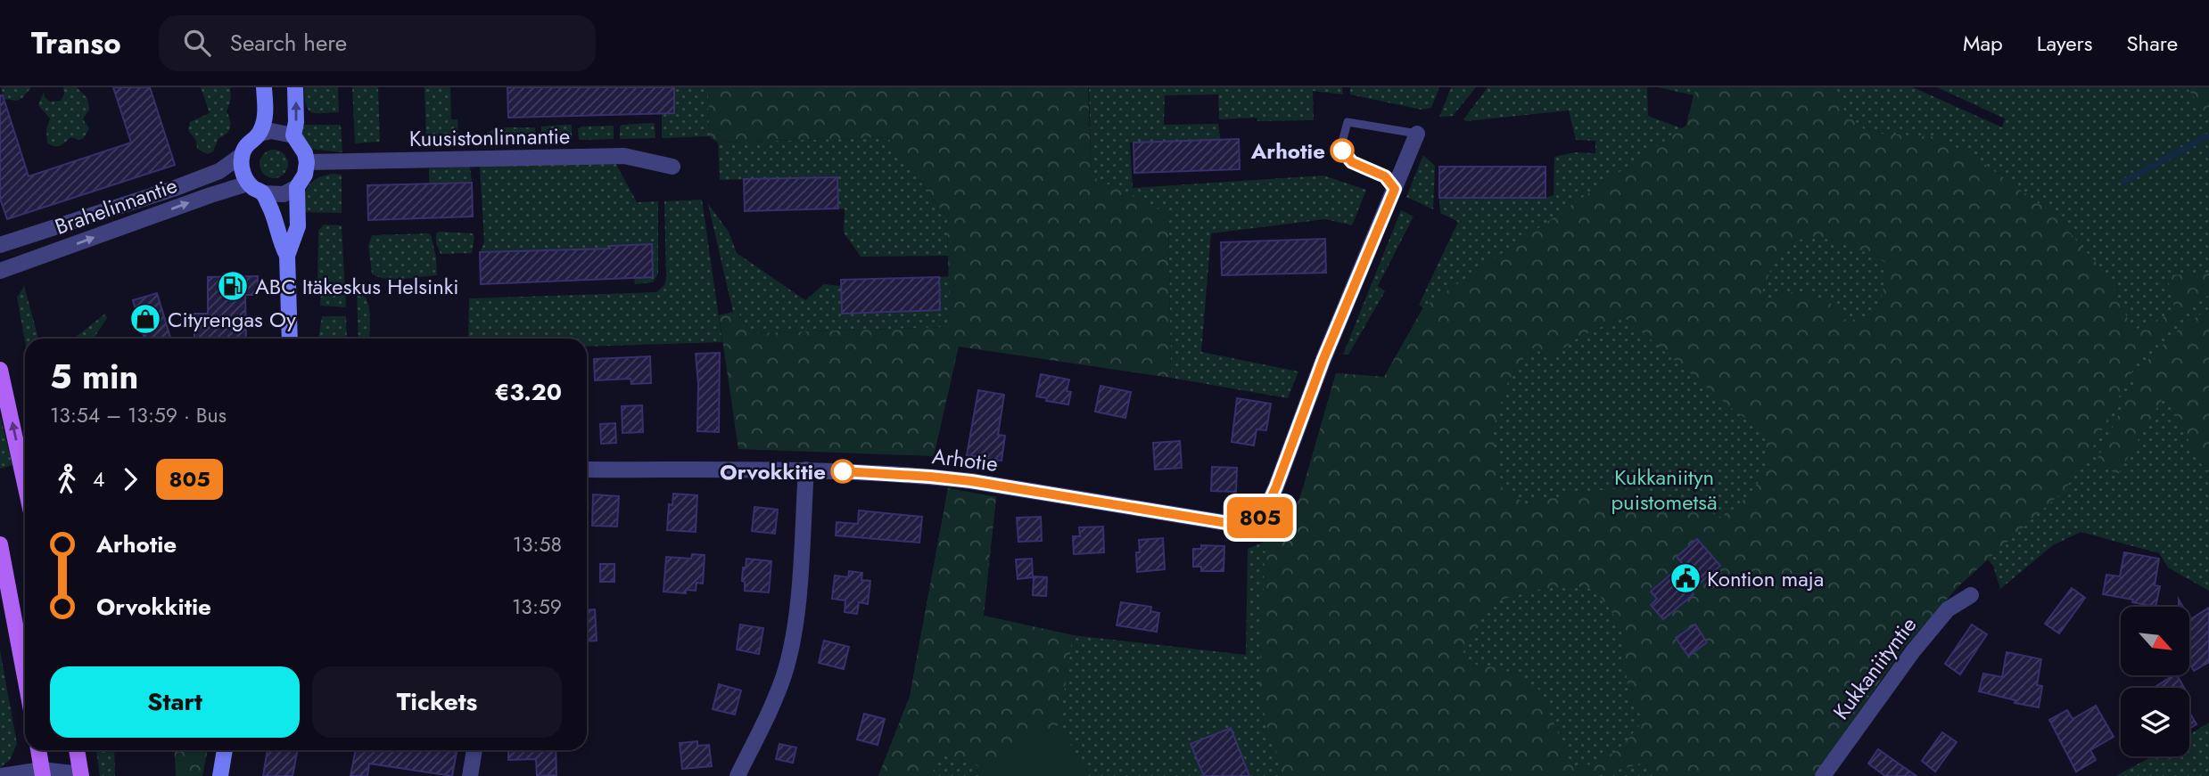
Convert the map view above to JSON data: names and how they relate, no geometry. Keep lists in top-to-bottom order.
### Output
{
  "streets": {
    "street": [
      "Kuusistonlinnantie",
      "Brahelinnantie",
      "Arhotie",
      "Kukkaniityntie"
    ]
  },
  "crossings": [
    ["Kuusistonlinnantie", "Brahelinnantie"]
  ],
  "parks": ["Kukkaniityn puistometsä"],
  "places": {
    "other": ["Arhotie", "Orvokkitie"],
    "fuel station": ["ABC Itäkeskus Helsinki"],
    "shop": ["Cityrengas Oy"],
    "public building": ["Kontion maja"]
  },
  "lines": ["bus line 805"],
  "north": "bottom right",
  "page": {
    "header": "Transo",
    "search": "Search here",
    "nav": ["Map", "Layers", "Share"],
    "on_map": "805",
    "heading": ["5 min", "13:54 – 13:59 · Bus", "€3.20"],
    "legs": ["4", "805"],
    "list": [
      {
        "name": "Arhotie",
        "value": "13:58"
      },
      {
        "name": "Orvokkitie",
        "value": "13:59"
      }
    ],
    "buttons": ["Start", "Tickets"]
  }
}
